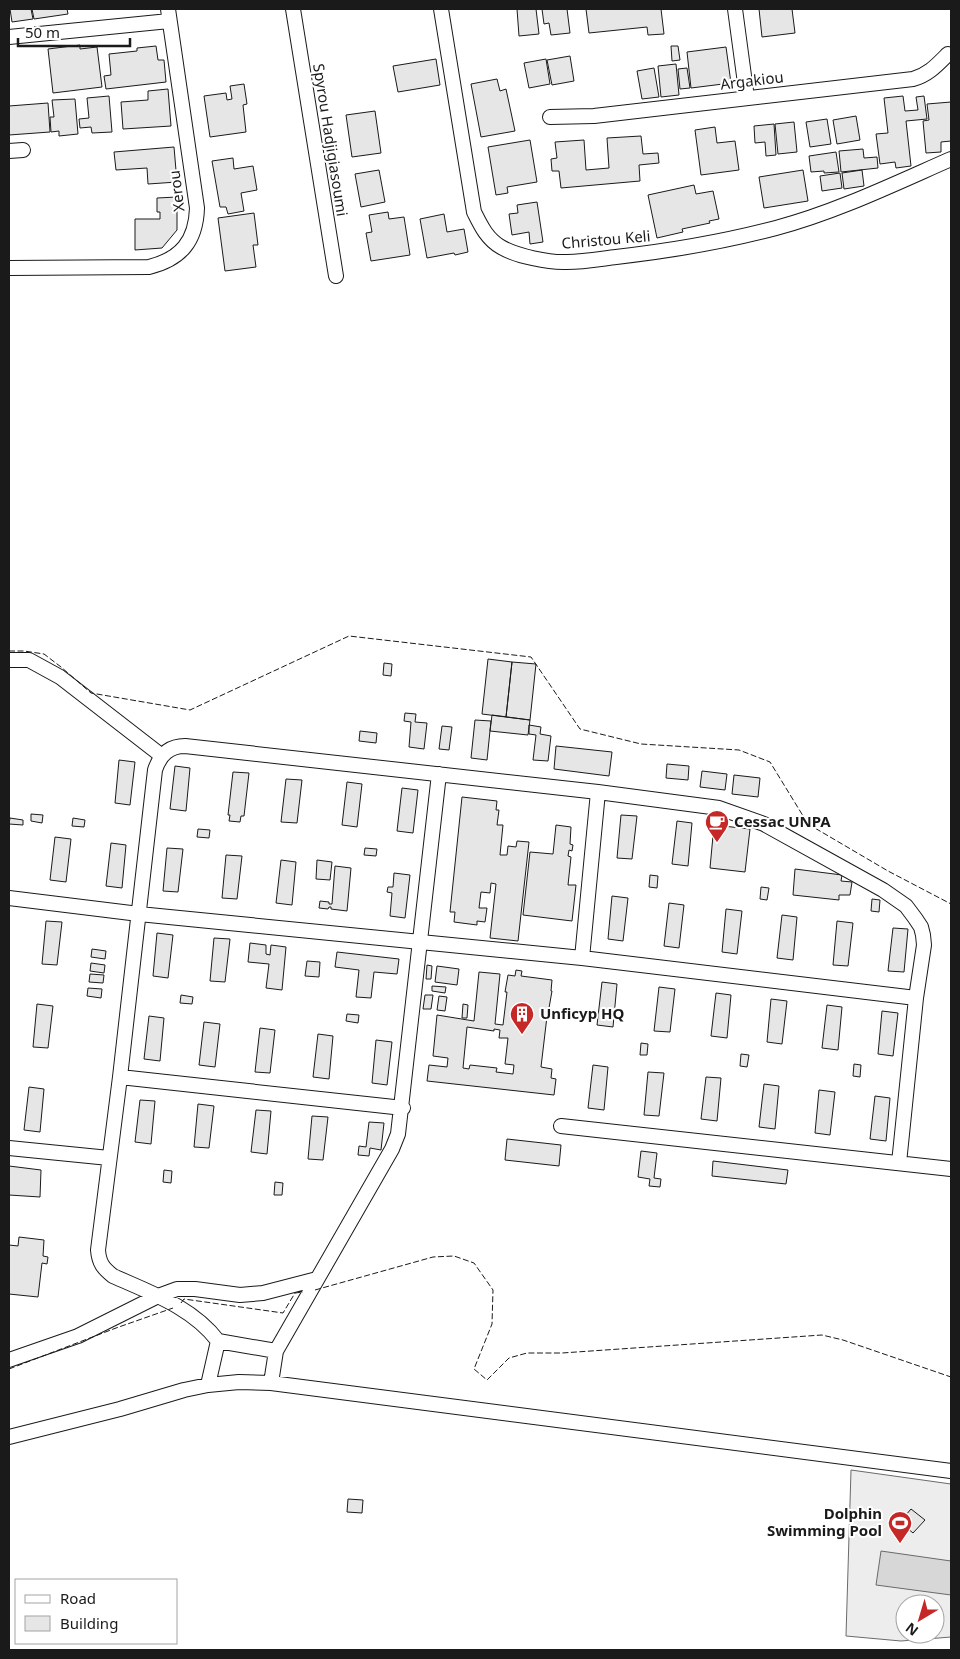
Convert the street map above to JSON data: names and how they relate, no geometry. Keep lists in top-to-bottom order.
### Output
{
  "streets": {
    "street": [
      "Argakiou",
      "Spyrou Hadjigiasoumi",
      "Xerou",
      "Christou Keli"
    ]
  },
  "places": {
    "cafe": ["Cessac UNPA"],
    "building": ["Unficyp HQ"],
    "sports": ["Dolphin Swimming Pool"]
  },
  "legend": ["Road", "Building"],
  "scale_bar": "50 m",
  "north": "bottom left"
}
